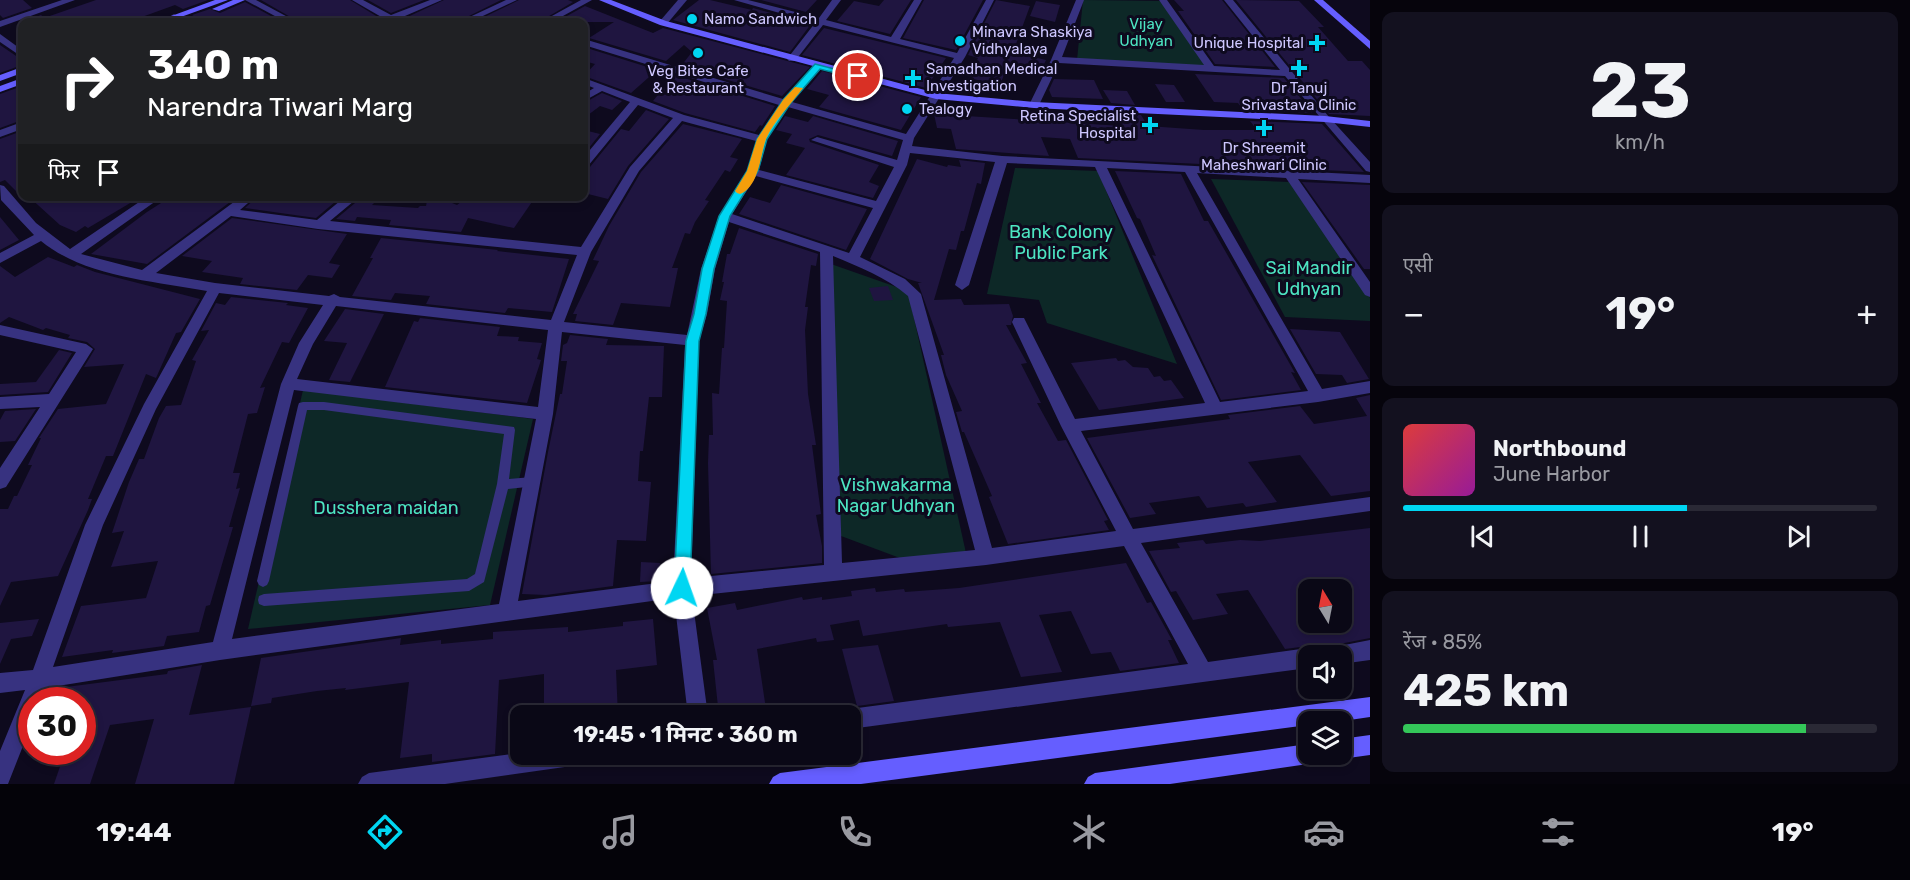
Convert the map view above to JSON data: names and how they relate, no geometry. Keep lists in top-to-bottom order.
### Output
{
  "parks": [
    "Vijay Udhyan",
    "Bank Colony Public Park",
    "Sai Mandir Udhyan",
    "Vishwakarma Nagar Udhyan",
    "Dusshera maidan"
  ],
  "places": {
    "other": [
      "Namo Sandwich",
      "Minavra Shaskiya Vidhyalaya",
      "Veg Bites Cafe & Restaurant",
      "Tealogy"
    ],
    "health": [
      "Unique Hospital",
      "Dr Tanuj Srivastava Clinic",
      "Samadhan Medical Investigation",
      "Retina Specialist Hospital",
      "Dr Shreemit Maheshwari Clinic"
    ]
  },
  "north": "top",
  "page": {
    "tile": [
      ["23", "km/h"],
      "एसी",
      ["रेंज · 85%", "425 km"]
    ],
    "turn": ["340 m", "Narendra Tiwari Marg"],
    "then": "फिर",
    "heat": ["−", "19°", "+"],
    "song": ["Northbound", "June Harbor"],
    "limit": "30",
    "trip": "19:45 · 1 मिनट · 360 m",
    "tabs": ["19:44", "19°"]
  }
}
